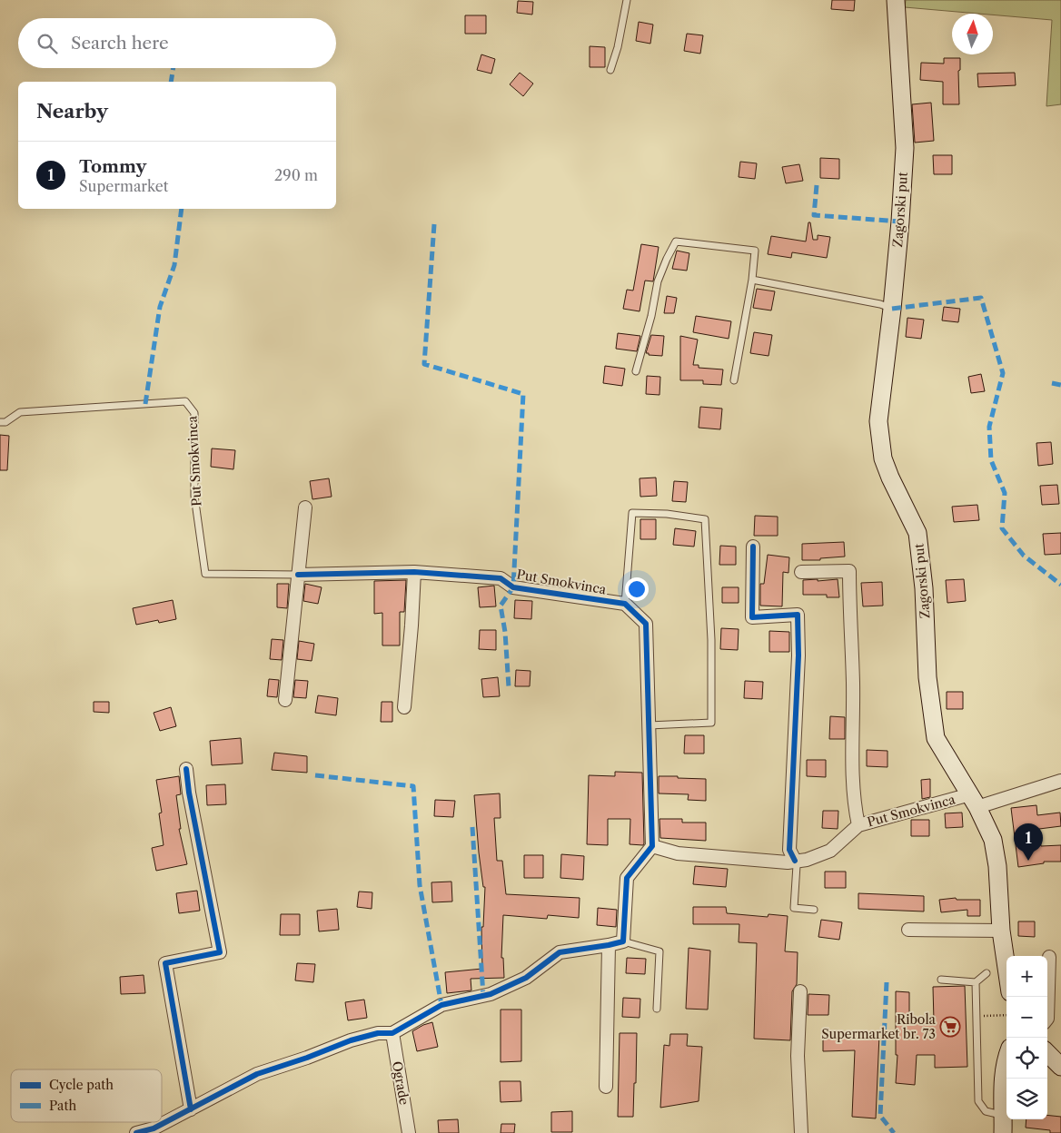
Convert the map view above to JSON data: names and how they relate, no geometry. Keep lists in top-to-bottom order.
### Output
{
  "streets": {
    "main road": ["Zagorski put"],
    "street": ["Put Smokvinca", "Ograde"]
  },
  "crossings": [
    ["Zagorski put", "Put Smokvinca"]
  ],
  "places": {
    "supermarket": ["Ribola Supermarket br. 73"]
  },
  "legend": ["Cycle path", "Path"],
  "north": "top",
  "page": {
    "search": "Search here",
    "heading": "Nearby",
    "list": [
      {
        "mark": "1",
        "name": "Tommy",
        "note": "Supermarket",
        "value": "290 m"
      }
    ],
    "pins": "1",
    "map_buttons": ["+", "−"]
  }
}
